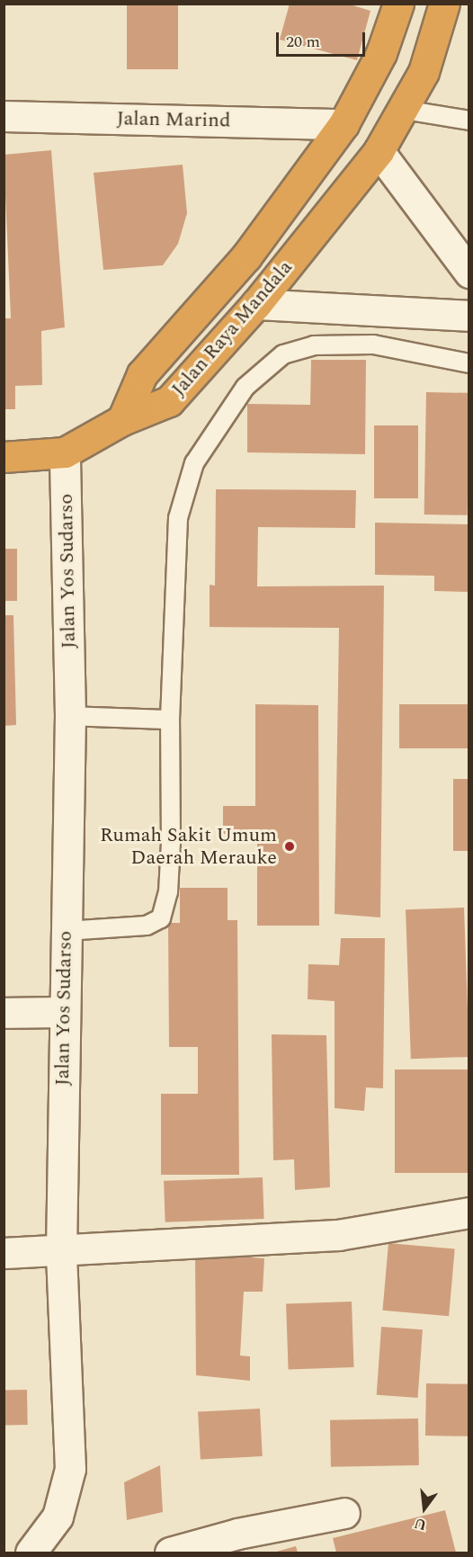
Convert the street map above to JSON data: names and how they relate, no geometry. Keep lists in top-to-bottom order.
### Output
{
  "streets": {
    "highway": ["Jalan Raya Mandala"],
    "street": ["Jalan Marind", "Jalan Yos Sudarso"]
  },
  "crossings": [
    ["Jalan Marind", "Jalan Raya Mandala"]
  ],
  "places": ["Rumah Sakit Umum Daerah Merauke"],
  "scale_bar": "20 m",
  "north": "bottom"
}
